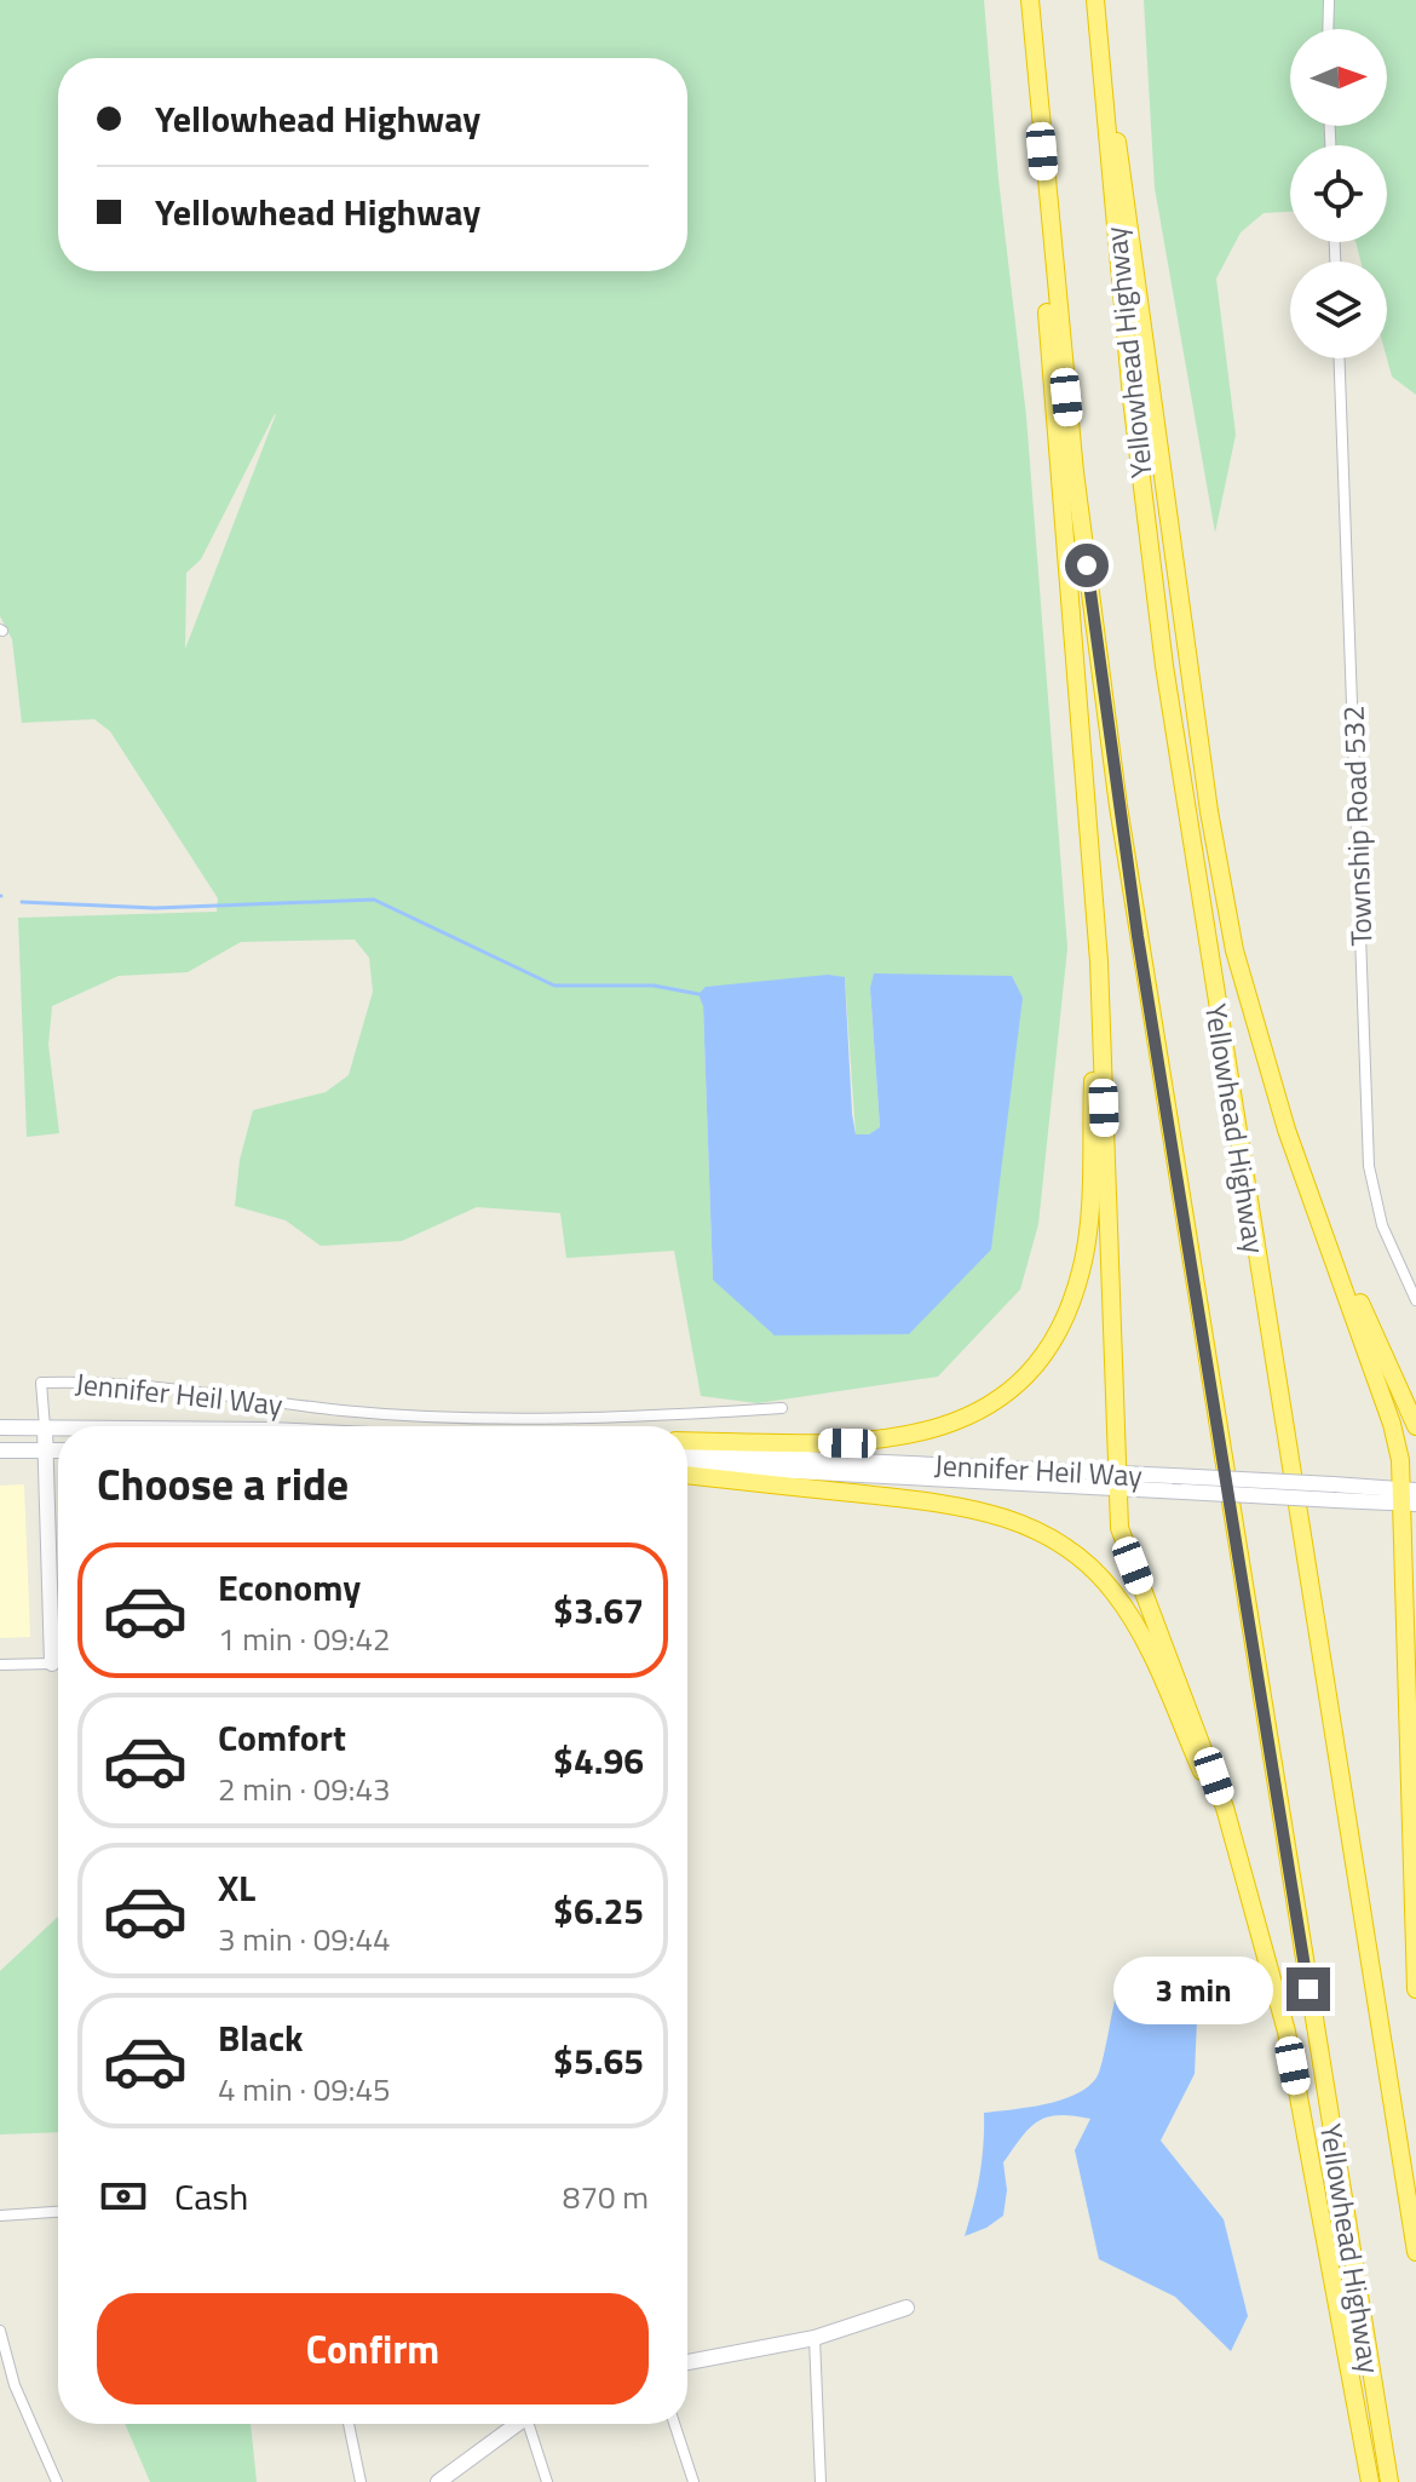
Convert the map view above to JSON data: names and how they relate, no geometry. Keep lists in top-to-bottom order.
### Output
{
  "streets": {
    "highway": ["Yellowhead Highway"],
    "main road": ["Jennifer Heil Way"],
    "street": ["Township Road 532"]
  },
  "north": "right",
  "page": {
    "banner": ["Yellowhead Highway", "Yellowhead Highway"],
    "heading": "Choose a ride",
    "list": [
      {
        "name": "Economy",
        "note": "1 min · 09:42",
        "value": "$3.67"
      },
      {
        "name": "Comfort",
        "note": "2 min · 09:43",
        "value": "$4.96"
      },
      {
        "name": "XL",
        "note": "3 min · 09:44",
        "value": "$6.25"
      },
      {
        "name": "Black",
        "note": "4 min · 09:45",
        "value": "$5.65"
      }
    ],
    "bubble": "3 min",
    "pay": ["Cash", "870 m"],
    "buttons": "Confirm"
  }
}
